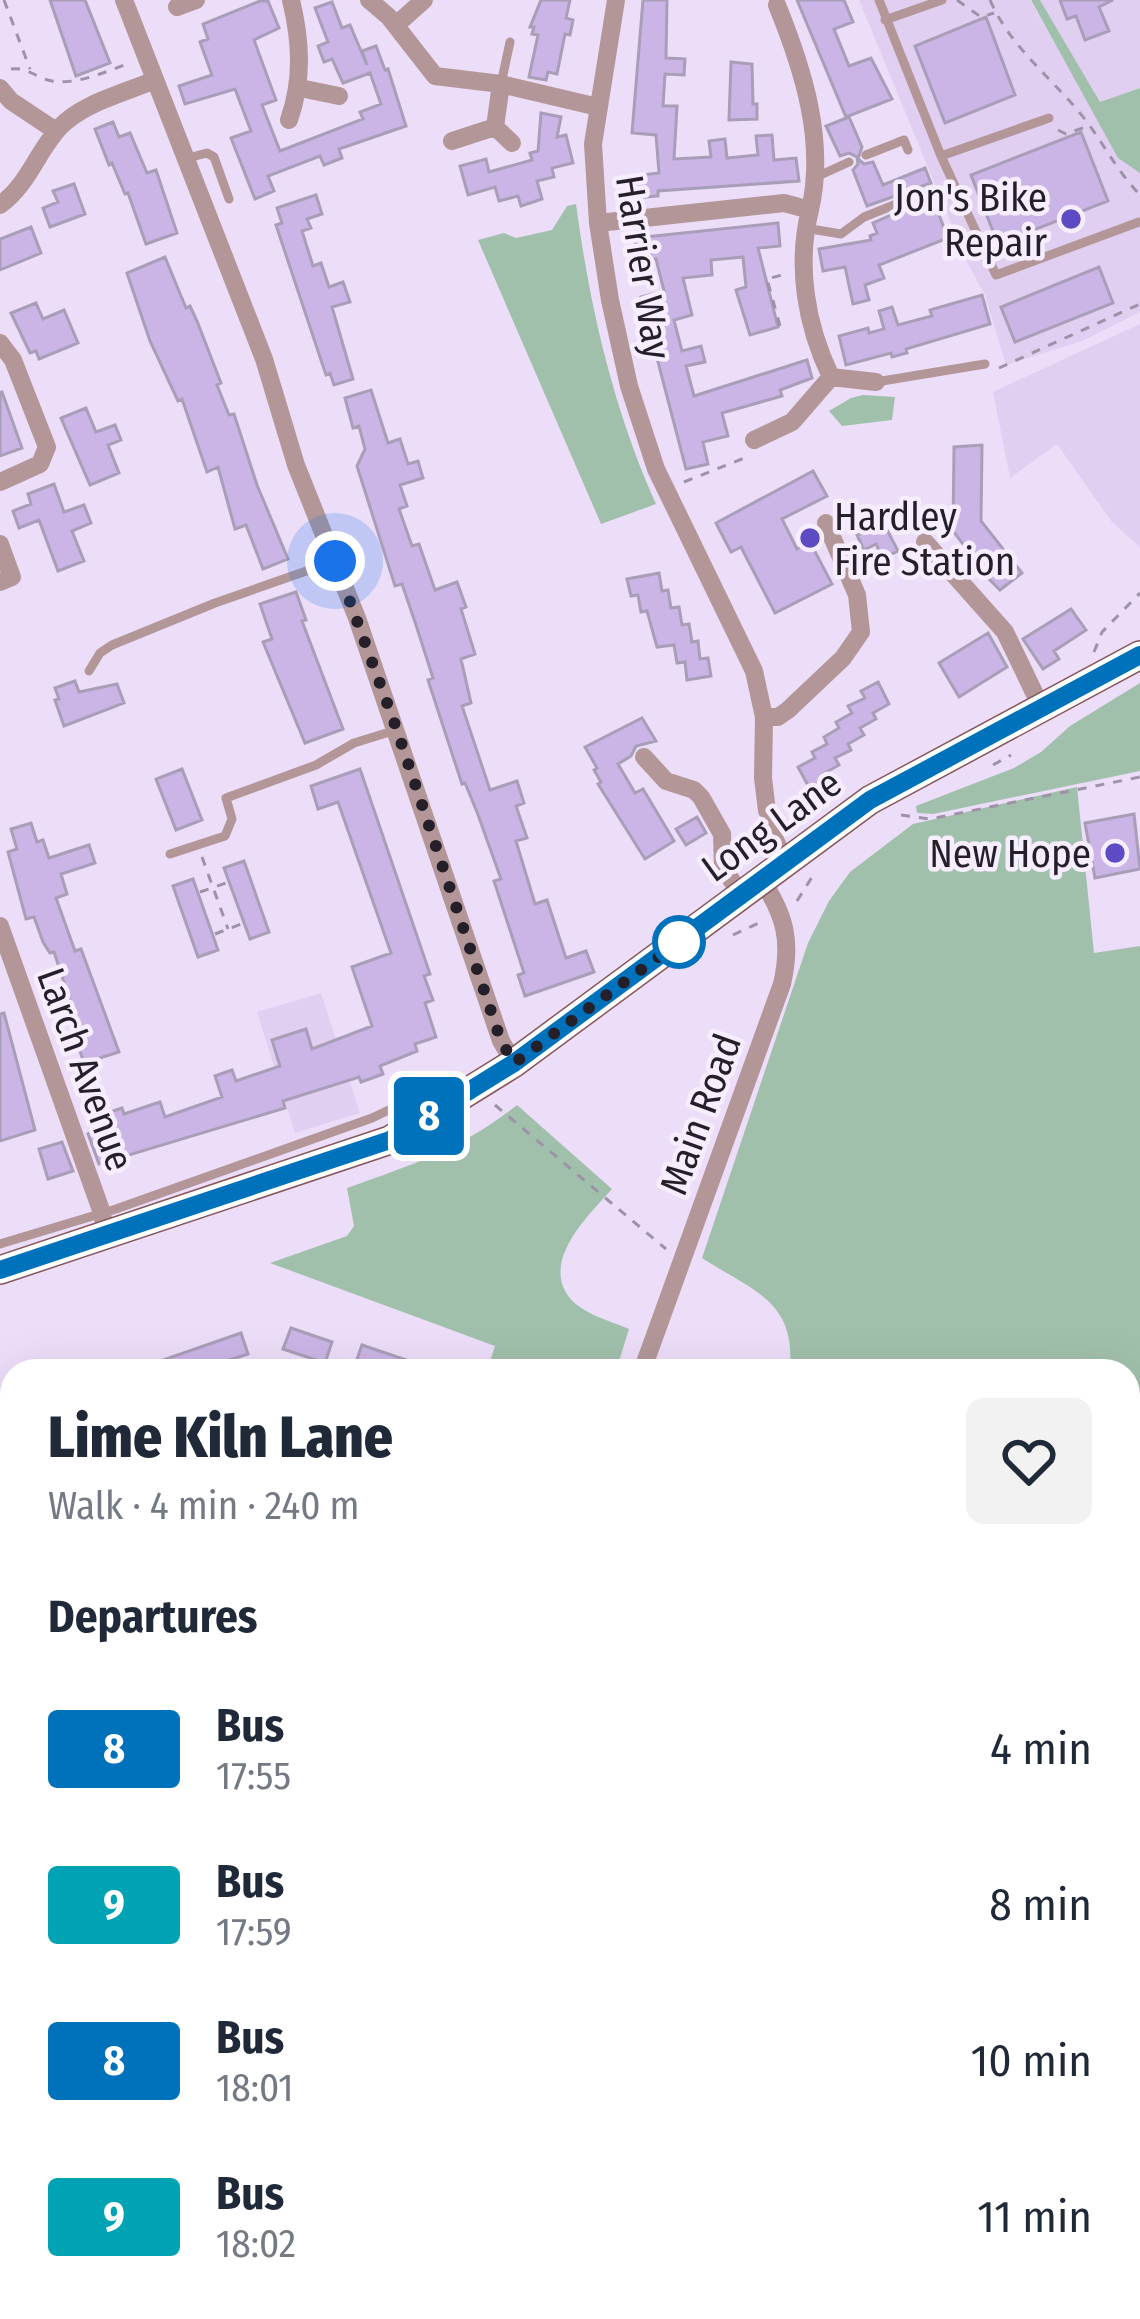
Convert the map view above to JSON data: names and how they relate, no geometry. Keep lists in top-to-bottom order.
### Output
{
  "streets": {
    "main road": ["Long Lane"],
    "street": ["Harrier Way", "Larch Avenue", "Main Road"]
  },
  "crossings": [
    ["Long Lane", "Larch Avenue"],
    ["Long Lane", "Main Road"]
  ],
  "places": ["Jon's Bike Repair", "Hardley Fire Station", "New Hope"],
  "lines": ["bus line 8"],
  "page": {
    "on_map": "8",
    "heading": [
      ["Lime Kiln Lane", "Walk · 4 min · 240 m"],
      "Departures"
    ],
    "list": [
      {
        "mark": "8",
        "name": "Bus",
        "note": "17:55",
        "value": "4 min"
      },
      {
        "mark": "9",
        "name": "Bus",
        "note": "17:59",
        "value": "8 min"
      },
      {
        "mark": "8",
        "name": "Bus",
        "note": "18:01",
        "value": "10 min"
      },
      {
        "mark": "9",
        "name": "Bus",
        "note": "18:02",
        "value": "11 min"
      }
    ]
  }
}
